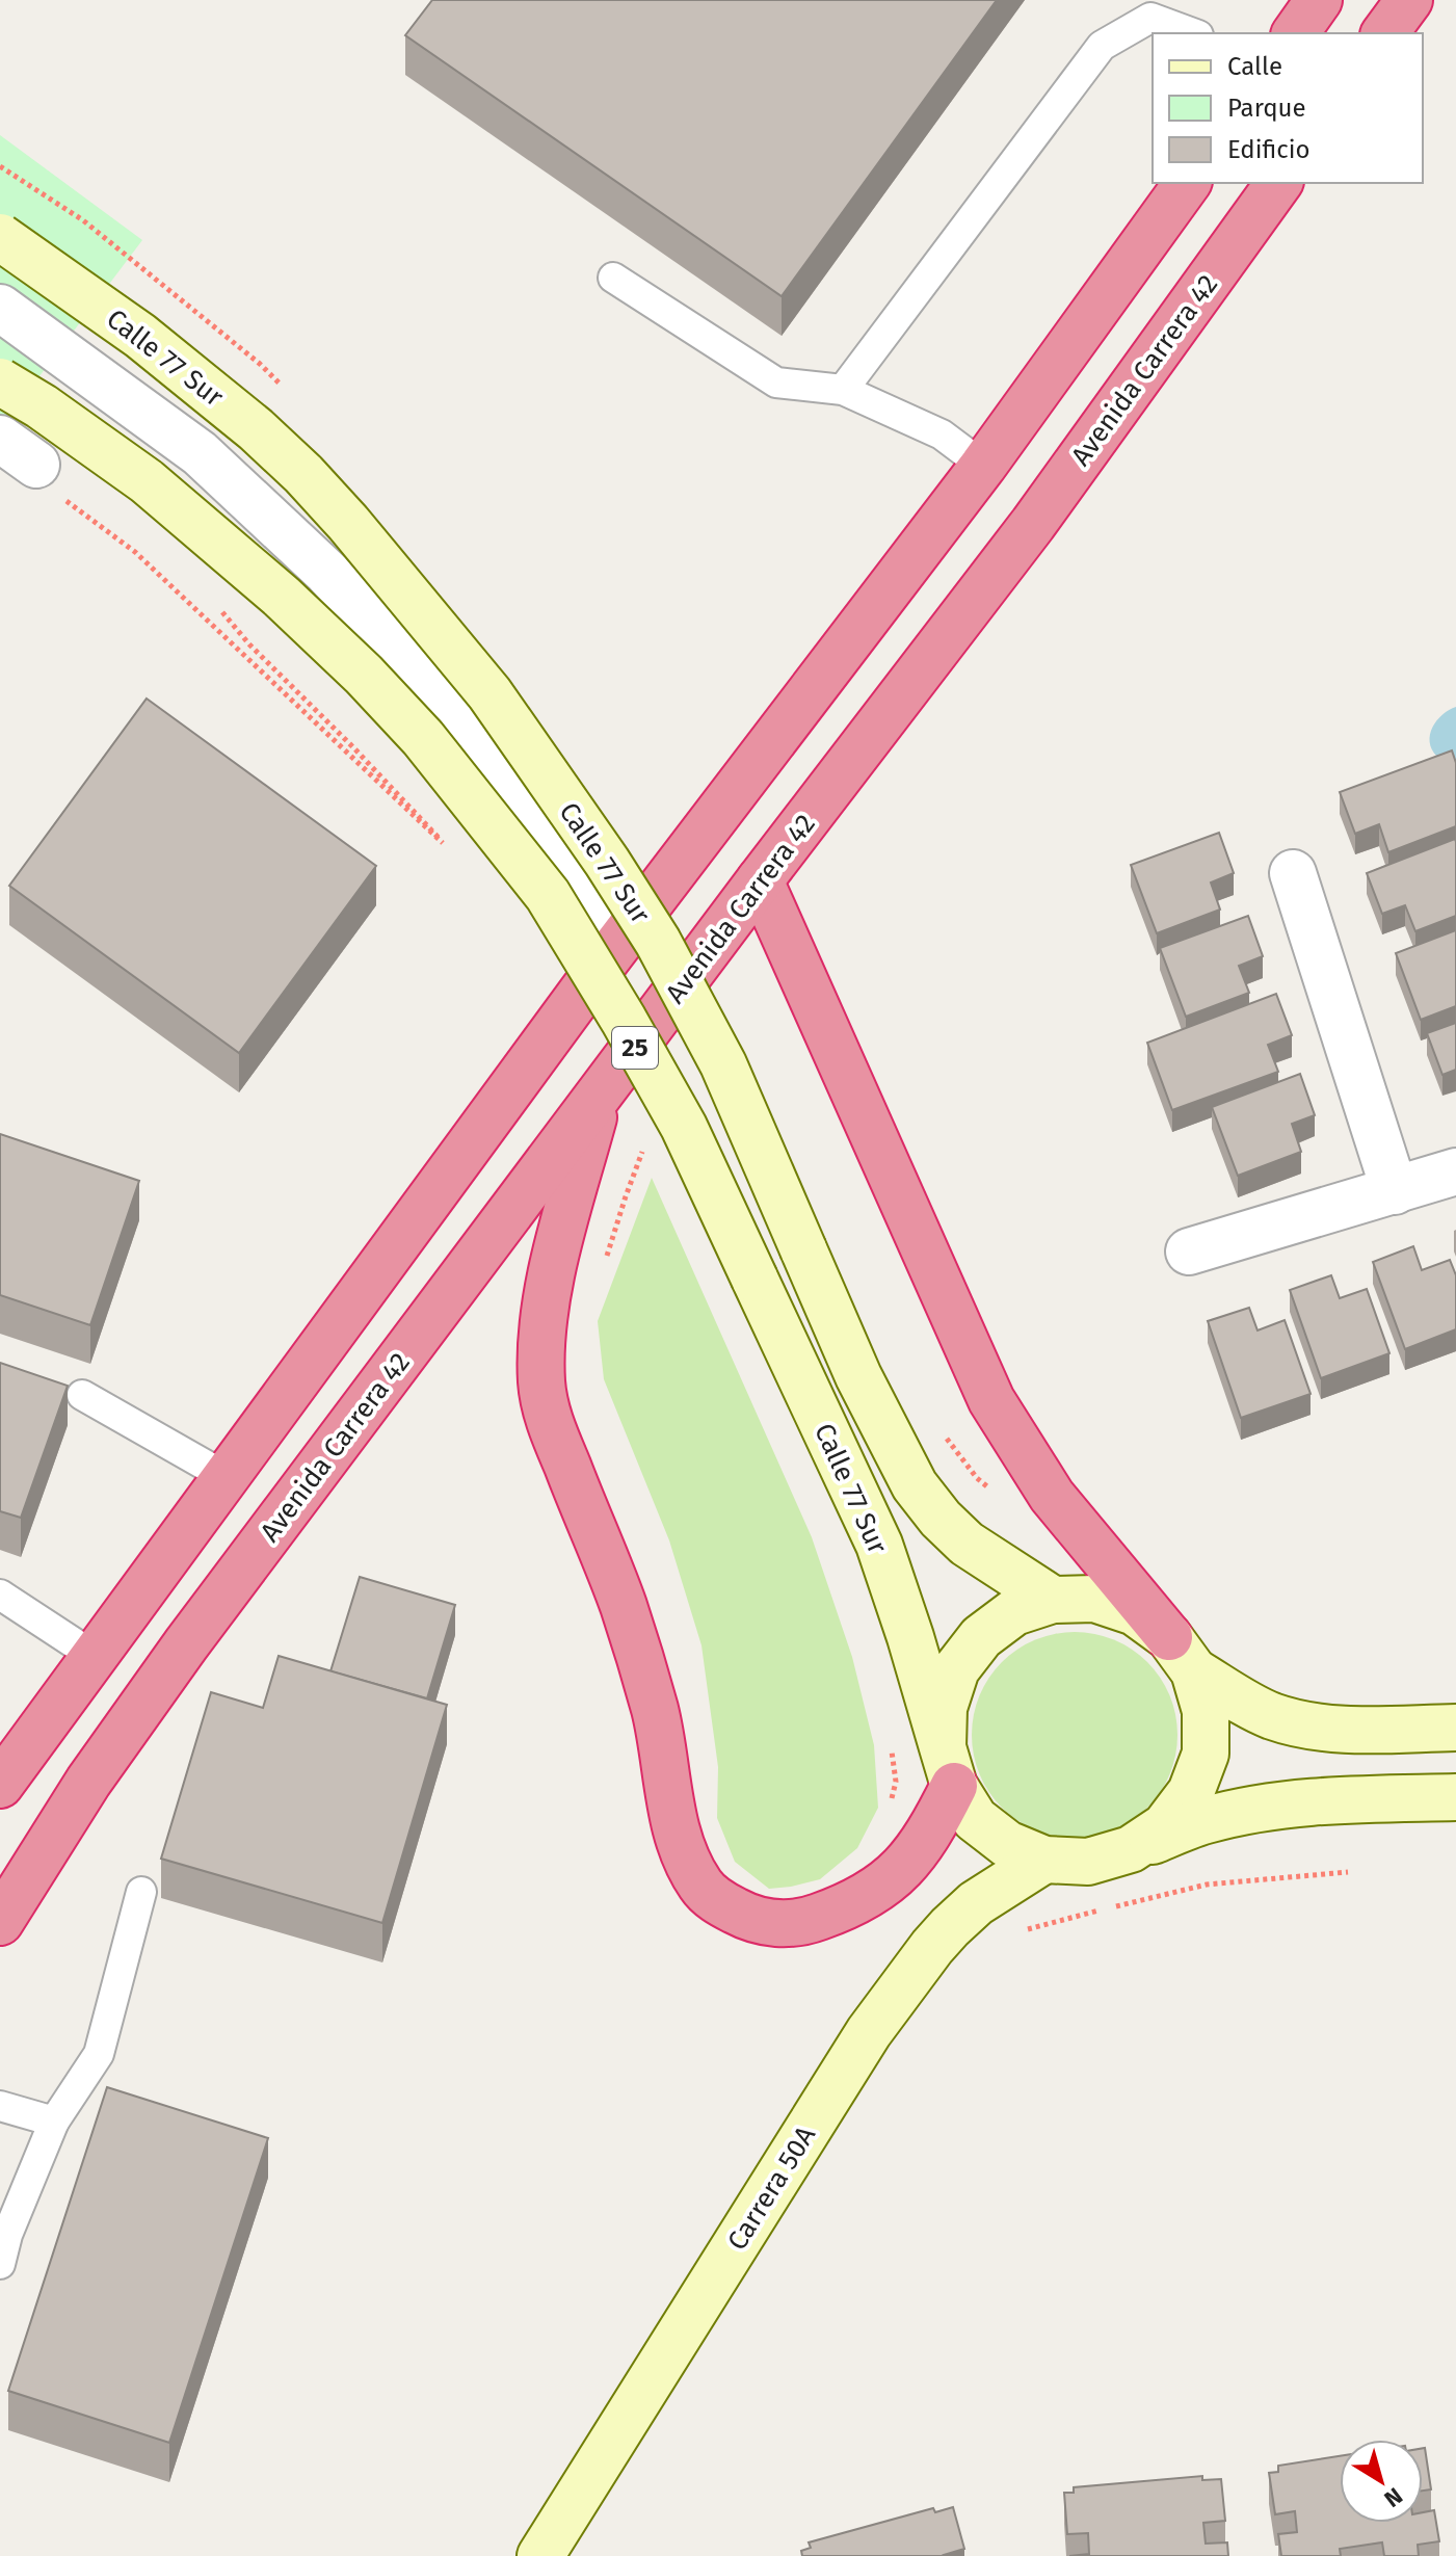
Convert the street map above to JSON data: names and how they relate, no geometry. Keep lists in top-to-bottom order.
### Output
{
  "streets": {
    "highway": ["Avenida Carrera 42", "25"],
    "street": ["Calle 77 Sur", "Carrera 50A"]
  },
  "crossings": [
    ["Calle 77 Sur", "Carrera 50A"]
  ],
  "legend": ["Calle", "Parque", "Edificio"],
  "north": "bottom right"
}
